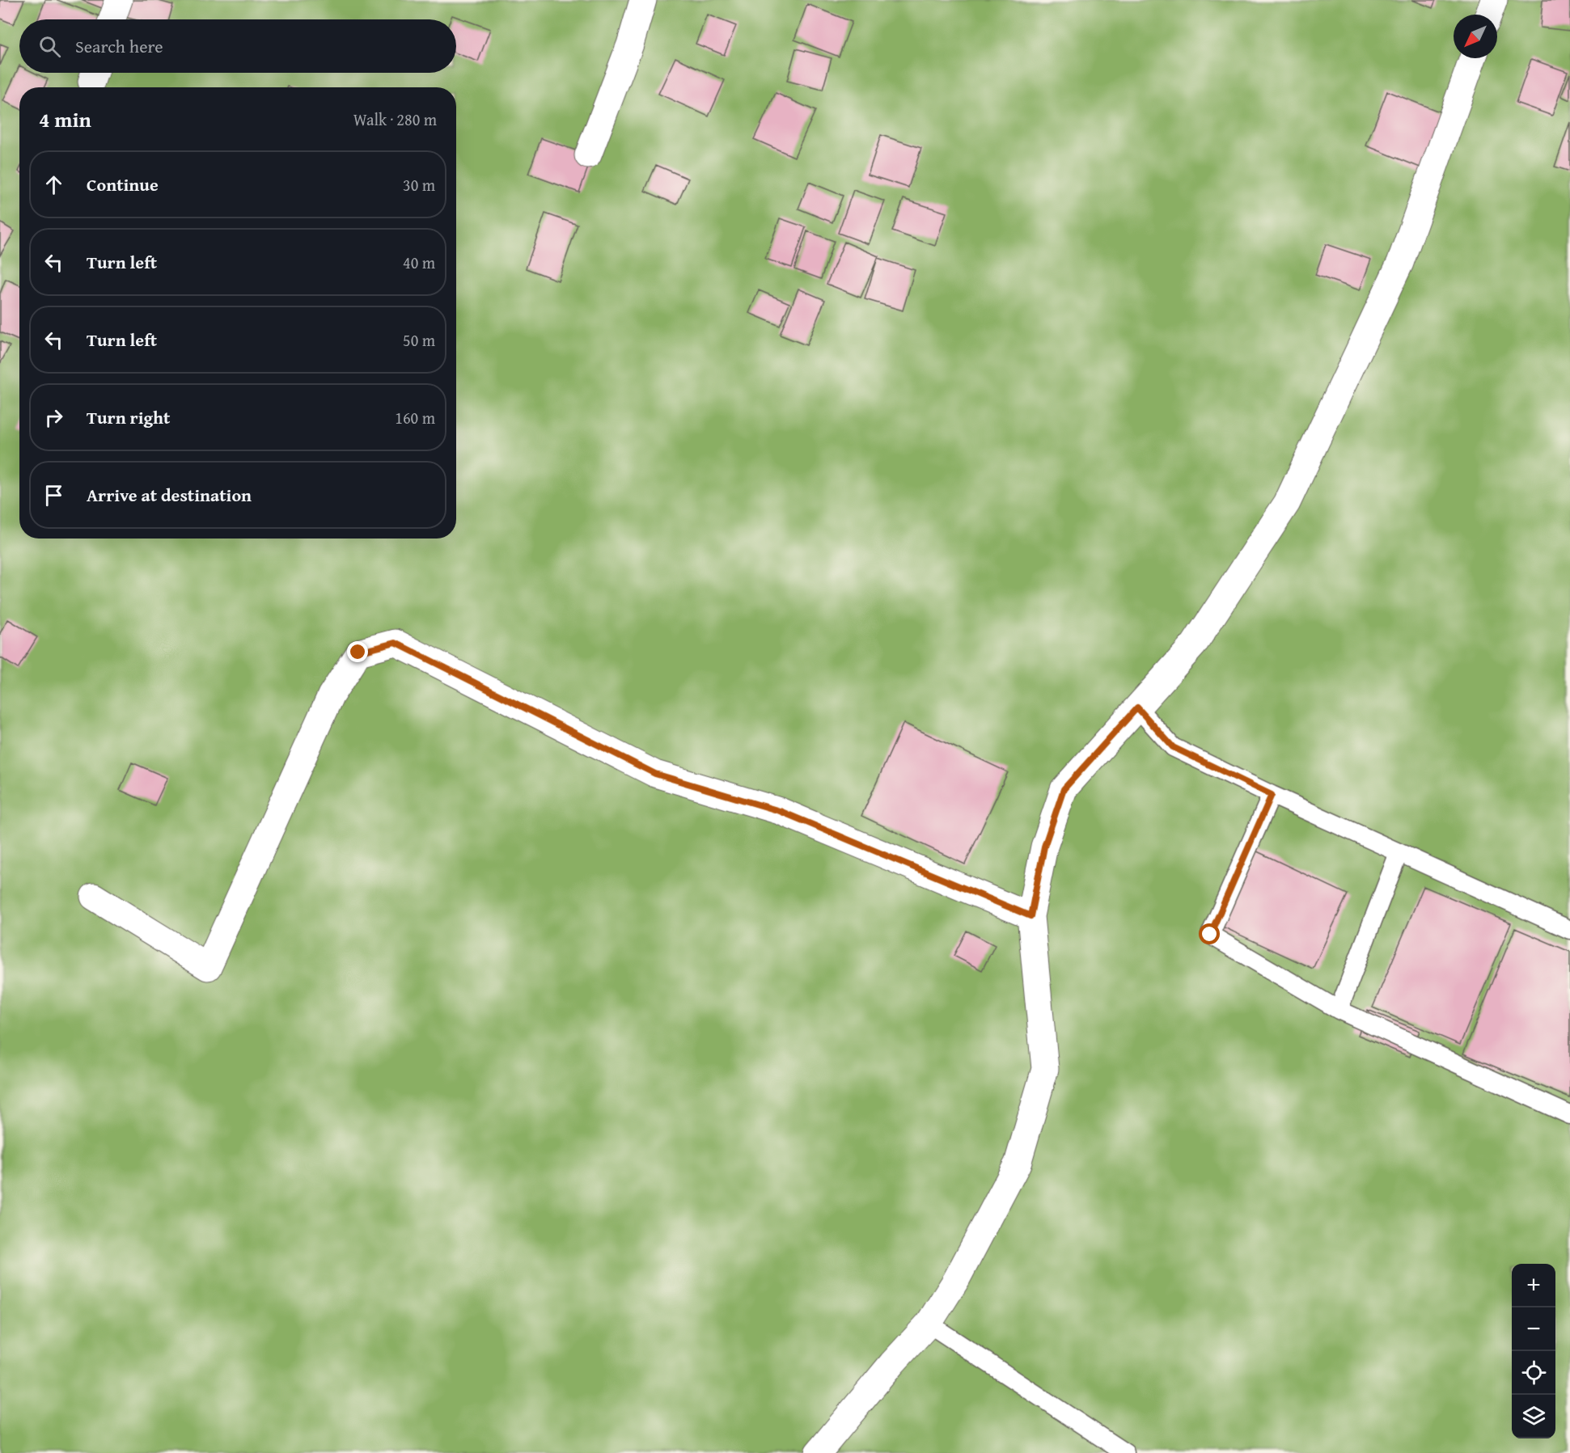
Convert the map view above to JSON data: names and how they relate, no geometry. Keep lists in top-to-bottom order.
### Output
{
  "north": "bottom left",
  "page": {
    "search": "Search here",
    "heading": ["4 min", "Walk · 280 m"],
    "list": [
      ["Continue", "30 m"],
      ["Turn left", "40 m"],
      ["Turn left", "50 m"],
      ["Turn right", "160 m"],
      "Arrive at destination"
    ],
    "map_buttons": ["+", "−"]
  }
}
